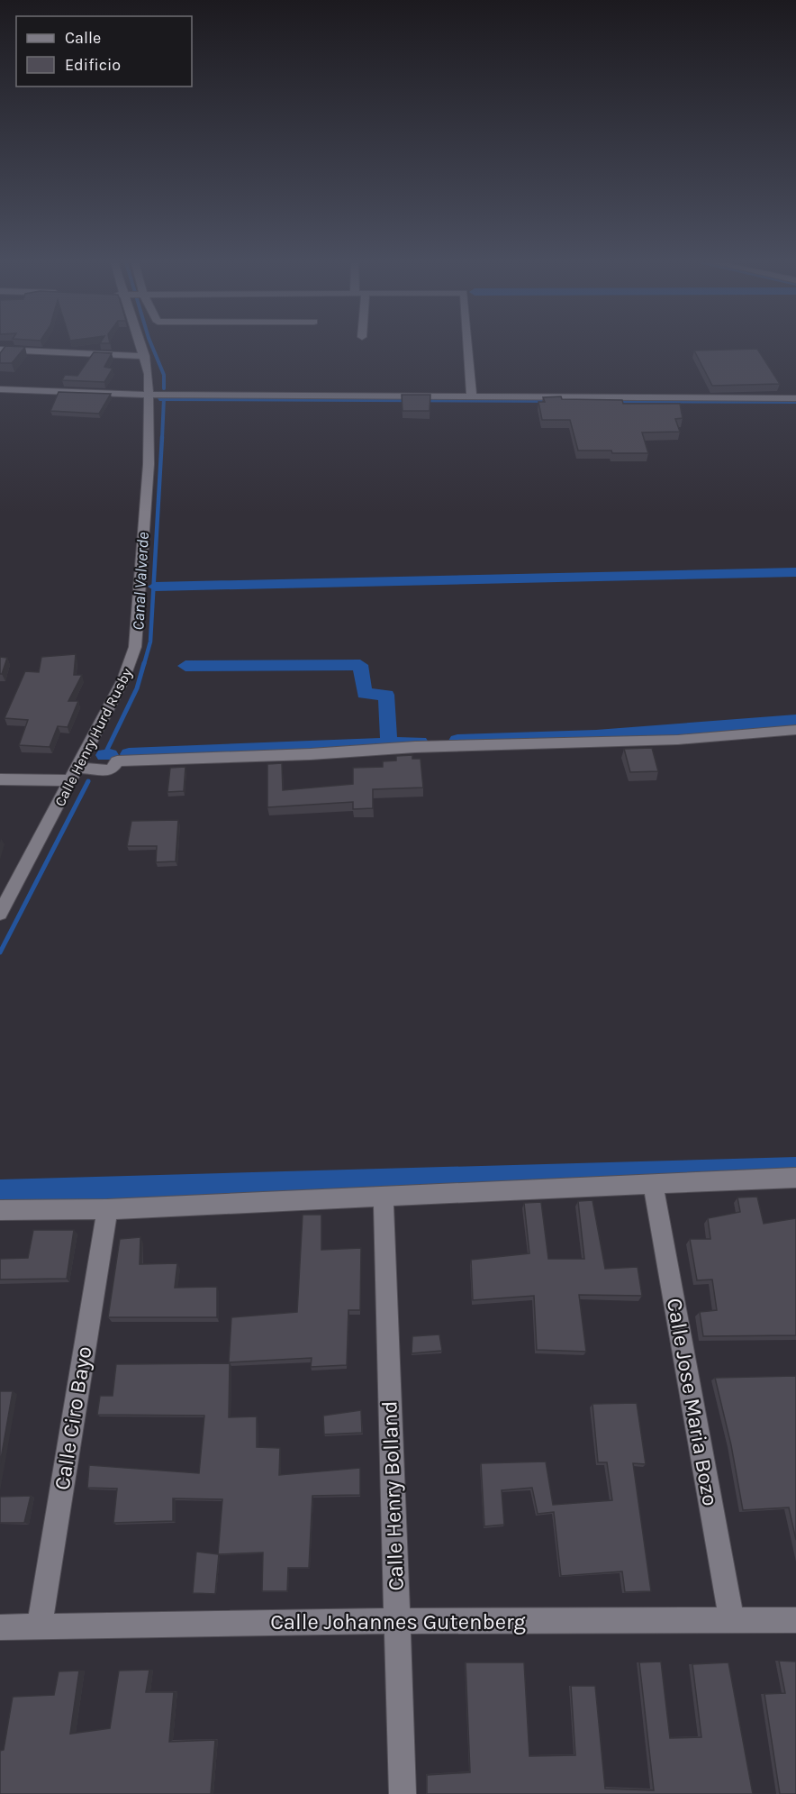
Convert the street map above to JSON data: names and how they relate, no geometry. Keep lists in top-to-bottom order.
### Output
{
  "streets": {
    "street": [
      "Calle Henry Hurd Rusby",
      "Calle Jose Maria Bozo",
      "Calle Ciro Bayo",
      "Calle Henry Bolland",
      "Calle Johannes Gutenberg"
    ]
  },
  "crossings": [
    ["Calle Jose Maria Bozo", "Calle Johannes Gutenberg"],
    ["Calle Ciro Bayo", "Calle Johannes Gutenberg"],
    ["Calle Henry Bolland", "Calle Johannes Gutenberg"]
  ],
  "water": ["Canal Valverde"],
  "legend": ["Calle", "Edificio"]
}
